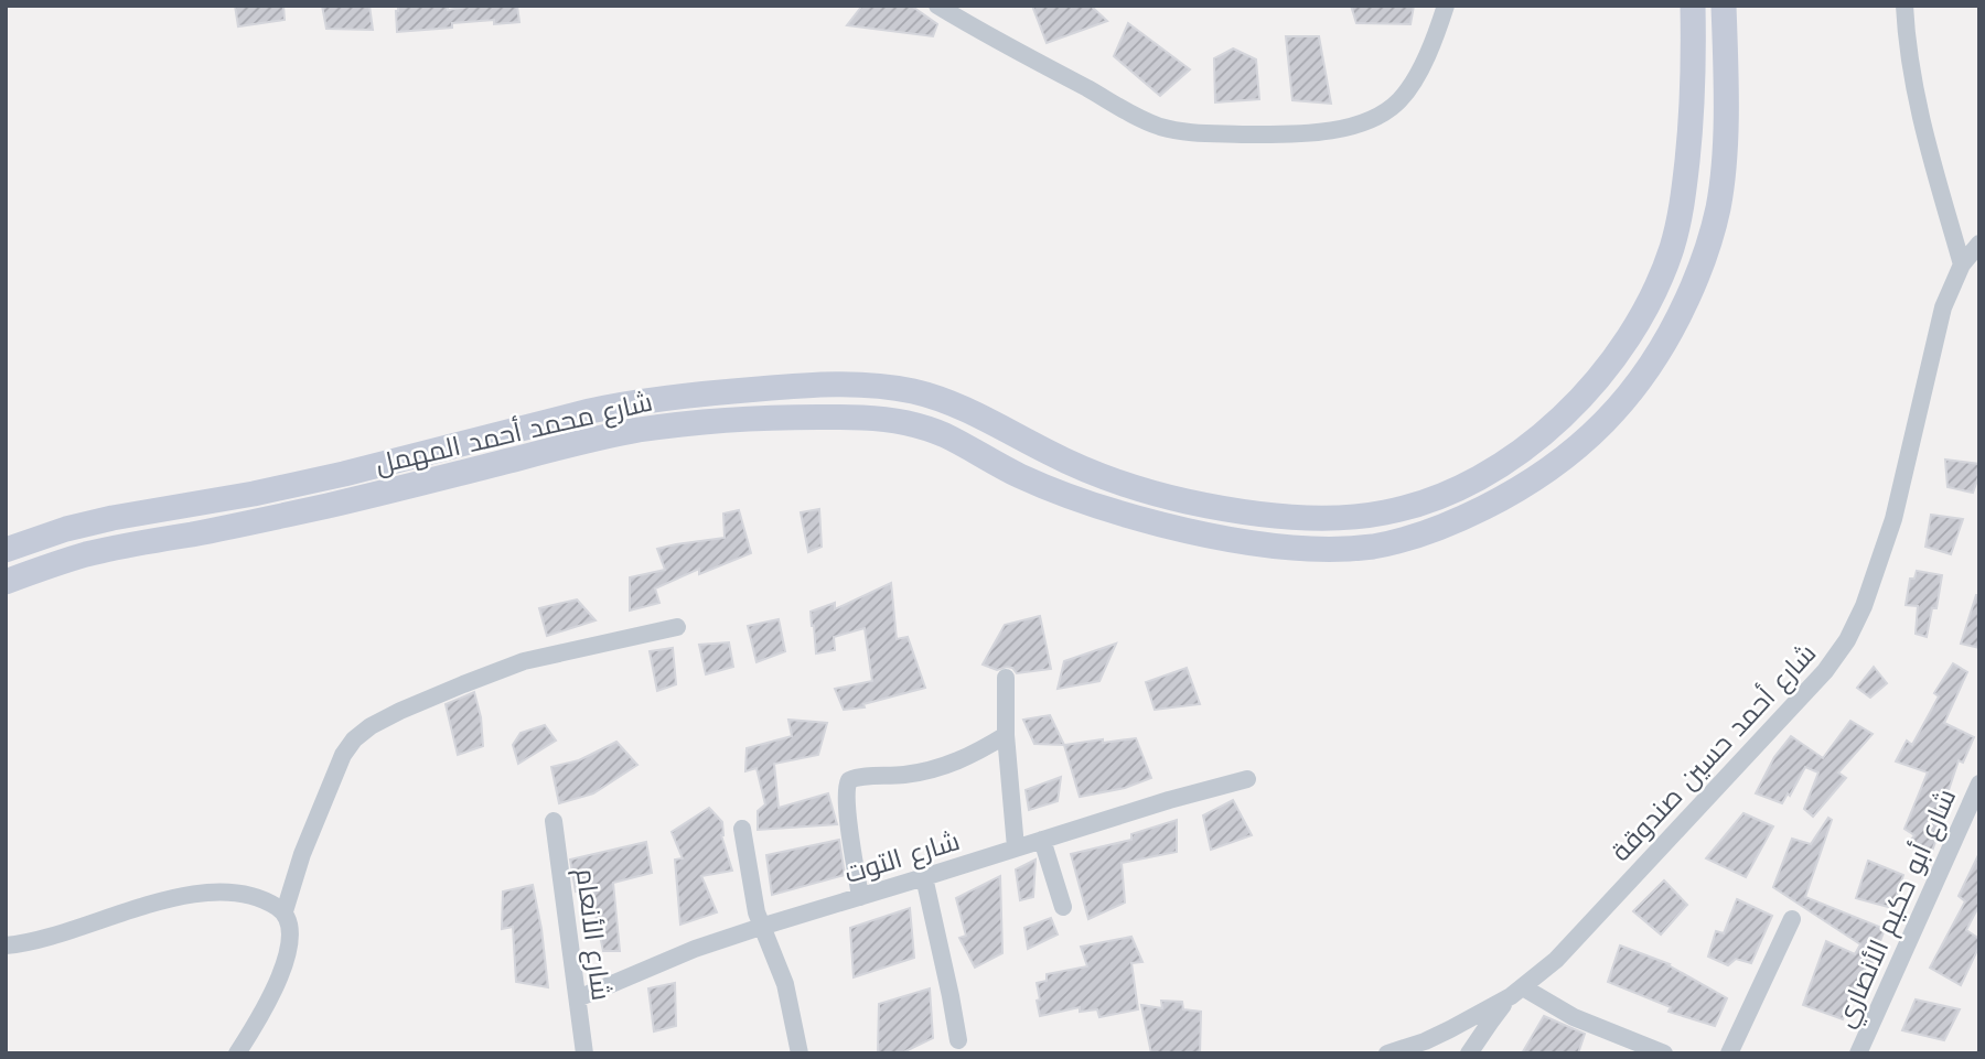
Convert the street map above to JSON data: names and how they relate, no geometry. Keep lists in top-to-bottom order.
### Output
{
  "streets": {
    "main road": ["شارع محمد أحمد المهمل"],
    "street": [
      "شارع أحمد حسين صندوقة",
      "شارع التوت",
      "شارع أبو حكيم الأنصاري",
      "شارع الأنعام"
    ]
  },
  "crossings": [
    ["شارع التوت", "شارع الأنعام"]
  ]
}
